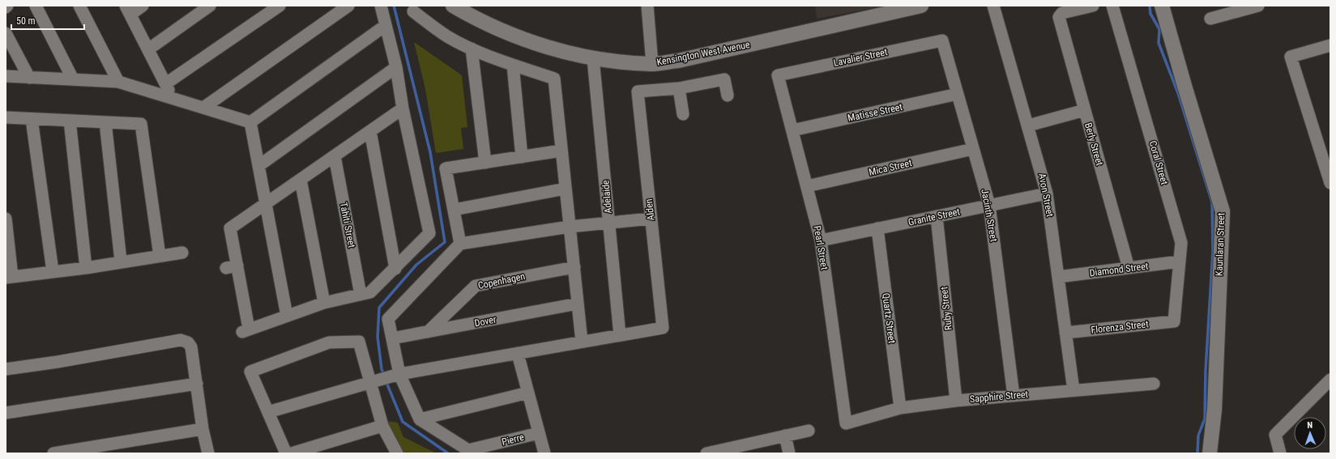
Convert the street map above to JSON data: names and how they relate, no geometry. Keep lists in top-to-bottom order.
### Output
{
  "streets": {
    "street": [
      "Kensington West Avenue",
      "Lavalier Street",
      "Matisse Street",
      "Berly Street",
      "Coral Street",
      "Mica Street",
      "Avon Street",
      "Adelaide",
      "Alden",
      "Jacinth Street",
      "Granite Street",
      "Tahiti Street",
      "Kaunlaran Street",
      "Pearl Street",
      "Diamond Street",
      "Copenhagen",
      "Ruby Street",
      "Quartz Street",
      "Dover",
      "Florenza Street",
      "Sapphire Street",
      "Pierre"
    ]
  },
  "crossings": [
    ["Kensington West Avenue", "Adelaide"],
    ["Lavalier Street", "Jacinth Street"],
    ["Lavalier Street", "Pearl Street"],
    ["Matisse Street", "Jacinth Street"],
    ["Matisse Street", "Pearl Street"],
    ["Berly Street", "Diamond Street"],
    ["Coral Street", "Diamond Street"],
    ["Coral Street", "Florenza Street"],
    ["Mica Street", "Jacinth Street"],
    ["Mica Street", "Pearl Street"],
    ["Avon Street", "Granite Street"],
    ["Avon Street", "Diamond Street"],
    ["Avon Street", "Florenza Street"],
    ["Avon Street", "Sapphire Street"],
    ["Adelaide", "Alden"],
    ["Jacinth Street", "Granite Street"],
    ["Jacinth Street", "Sapphire Street"],
    ["Granite Street", "Pearl Street"],
    ["Granite Street", "Ruby Street"],
    ["Granite Street", "Quartz Street"],
    ["Pearl Street", "Sapphire Street"],
    ["Copenhagen", "Dover"],
    ["Ruby Street", "Sapphire Street"],
    ["Quartz Street", "Sapphire Street"]
  ],
  "scale_bar": "50 m",
  "north": "top"
}
